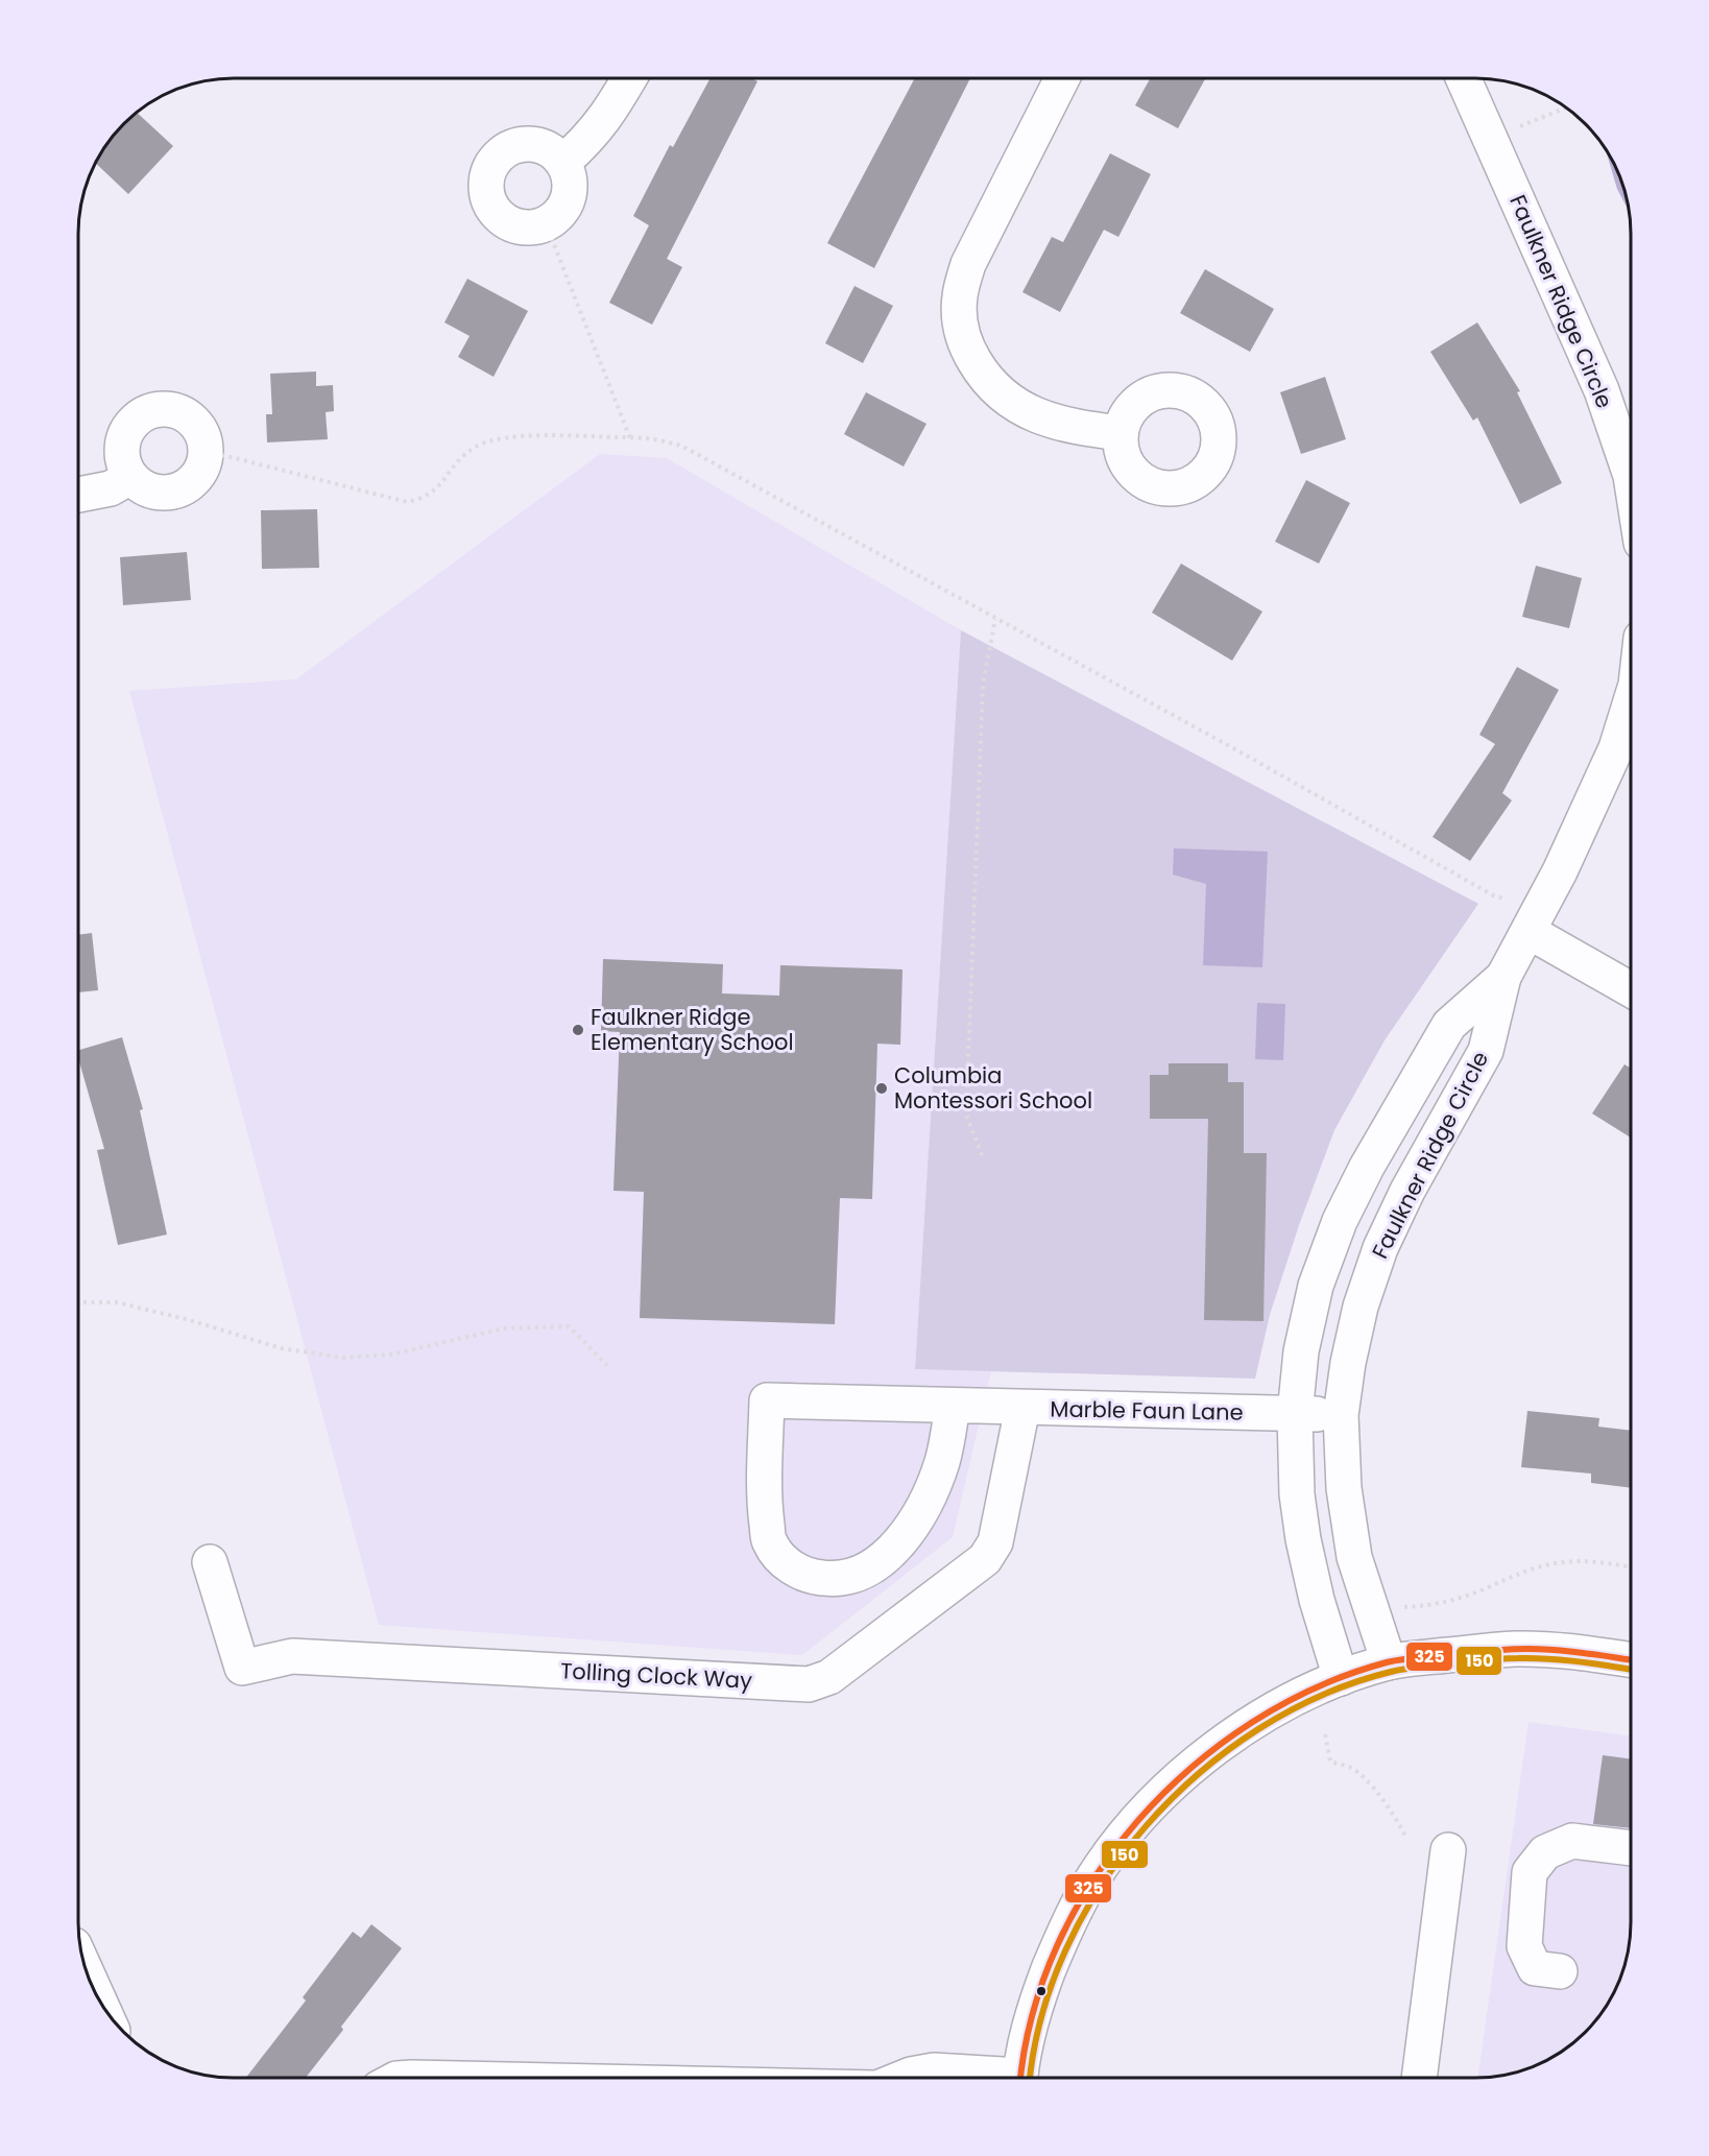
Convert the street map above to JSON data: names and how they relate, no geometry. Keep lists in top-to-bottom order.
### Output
{
  "streets": {
    "street": ["Faulkner Ridge Circle", "Marble Faun Lane", "Tolling Clock Way"]
  },
  "crossings": [
    ["Faulkner Ridge Circle", "Marble Faun Lane"],
    ["Marble Faun Lane", "Tolling Clock Way"]
  ],
  "places": ["Faulkner Ridge Elementary School", "Columbia Montessori School"],
  "lines": ["transit line 325", "transit line 150"]
}
